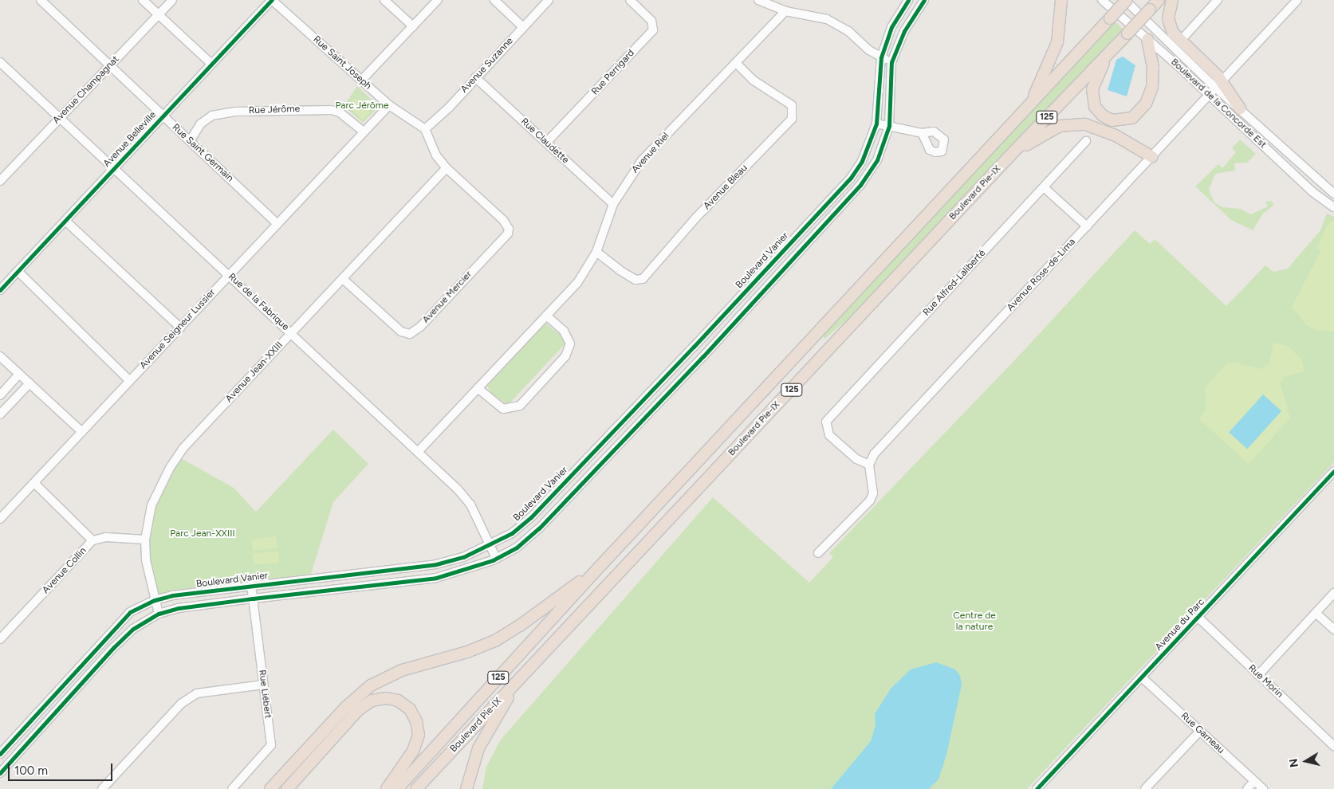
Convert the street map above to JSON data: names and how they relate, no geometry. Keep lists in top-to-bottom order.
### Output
{
  "streets": {
    "highway": ["125", "Boulevard Pie-IX"],
    "street": [
      "Rue Saint Joseph",
      "Avenue Suzanne",
      "Rue Perrigard",
      "Avenue Champagnat",
      "Boulevard de la Concorde Est",
      "Rue Jérôme",
      "Avenue Belleville",
      "Rue Claudette",
      "Rue Saint Germain",
      "Avenue Riel",
      "Avenue Bleau",
      "Boulevard Vanier",
      "Avenue Rose-de-Lima",
      "Rue Alfred-Laliberté",
      "Avenue Mercier",
      "Rue de la Fabrique",
      "Avenue Seigneur Lussier",
      "Avenue Jean-XXIII",
      "Avenue Collin",
      "Avenue du Parc",
      "Rue Morin",
      "Rue Liébert",
      "Rue Garneau"
    ]
  },
  "crossings": [
    ["Rue Saint Joseph", "Avenue Suzanne"],
    ["Rue Saint Joseph", "Avenue Belleville"],
    ["Rue Saint Joseph", "Avenue Seigneur Lussier"],
    ["Avenue Suzanne", "Rue Claudette"],
    ["Rue Perrigard", "Rue Claudette"],
    ["Avenue Champagnat", "Rue Saint Germain"],
    ["Avenue Champagnat", "Rue de la Fabrique"],
    ["Boulevard de la Concorde Est", "Boulevard Pie-IX"],
    ["Boulevard de la Concorde Est", "Avenue Rose-de-Lima"],
    ["Rue Jérôme", "Rue Saint Germain"],
    ["Rue Jérôme", "Avenue Seigneur Lussier"],
    ["Avenue Belleville", "Rue Saint Germain"],
    ["Avenue Belleville", "Rue de la Fabrique"],
    ["Rue Claudette", "Avenue Riel"],
    ["Rue Saint Germain", "Avenue Seigneur Lussier"],
    ["Avenue Riel", "Avenue Bleau"],
    ["Avenue Riel", "Rue de la Fabrique"],
    ["Boulevard Vanier", "Rue de la Fabrique"],
    ["Boulevard Vanier", "Avenue Jean-XXIII"],
    ["Boulevard Vanier", "Rue Liébert"],
    ["Avenue Rose-de-Lima", "Rue Alfred-Laliberté"],
    ["Avenue Mercier", "Avenue Jean-XXIII"],
    ["Rue de la Fabrique", "Avenue Seigneur Lussier"],
    ["Rue de la Fabrique", "Avenue Jean-XXIII"],
    ["Avenue Jean-XXIII", "Avenue Collin"],
    ["Avenue du Parc", "Rue Morin"],
    ["Avenue du Parc", "Rue Garneau"]
  ],
  "parks": ["Parc Jérôme", "Parc Jean-XXIII", "Centre de la nature"],
  "scale_bar": "100 m",
  "north": "left"
}
